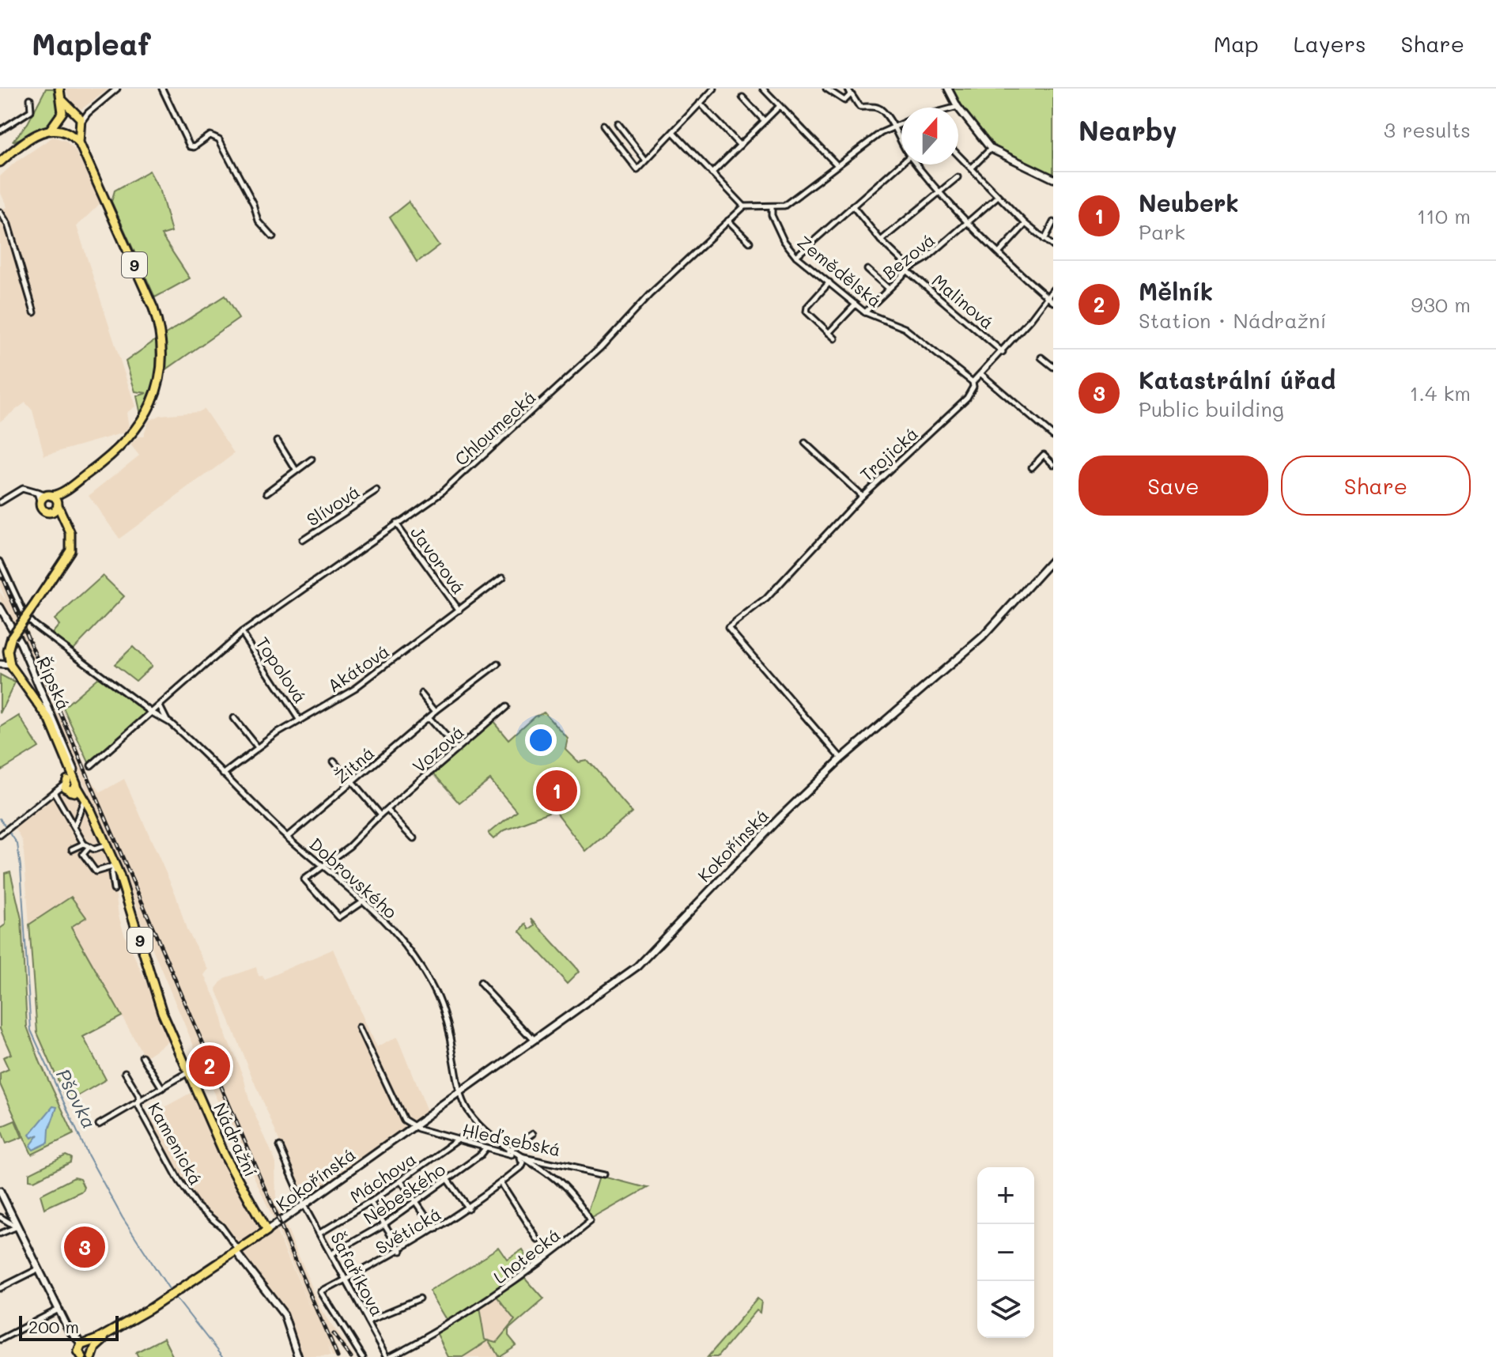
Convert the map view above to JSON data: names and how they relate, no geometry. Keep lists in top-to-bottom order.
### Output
{
  "streets": {
    "main road": [
      "9",
      "Řípská",
      "Kokořínská",
      "Nádražní"
    ],
    "street": [
      "Bezová",
      "Zemědělská",
      "Malinová",
      "Chloumecká",
      "Trojická",
      "Slívová",
      "Javorová",
      "Akátová",
      "Topolová",
      "Vozová",
      "Žitná",
      "Dobrovského",
      "Hleďsebská",
      "Kamenická",
      "Máchova",
      "Nebeského",
      "Světická",
      "Lhotecká",
      "Šafaříkova"
    ]
  },
  "crossings": [
    ["Bezová", "Zemědělská"],
    ["Bezová", "Malinová"],
    ["Zemědělská", "Trojická"],
    ["Malinová", "Trojická"],
    ["Chloumecká", "Javorová"],
    ["Chloumecká", "Topolová"],
    ["Chloumecká", "Dobrovského"],
    ["Trojická", "Kokořínská"],
    ["Javorová", "Akátová"],
    ["Akátová", "Topolová"],
    ["Akátová", "Dobrovského"],
    ["Řípská", "Nádražní"],
    ["Vozová", "Dobrovského"],
    ["Žitná", "Dobrovského"],
    ["Kokořínská", "Dobrovského"],
    ["Kokořínská", "Nádražní"],
    ["Kokořínská", "Hleďsebská"],
    ["Kokořínská", "Kamenická"],
    ["Kokořínská", "Šafaříkova"],
    ["Hleďsebská", "Máchova"],
    ["Hleďsebská", "Nebeského"],
    ["Hleďsebská", "Světická"],
    ["Hleďsebská", "Lhotecká"],
    ["Máchova", "Šafaříkova"],
    ["Nebeského", "Šafaříkova"],
    ["Světická", "Lhotecká"],
    ["Světická", "Šafaříkova"],
    ["Lhotecká", "Šafaříkova"]
  ],
  "water": ["Pšovka"],
  "scale_bar": "200 m",
  "north": "top",
  "page": {
    "header": "Mapleaf",
    "nav": ["Map", "Layers", "Share"],
    "heading": ["Nearby", "3 results"],
    "list": [
      {
        "mark": "1",
        "name": "Neuberk",
        "note": "Park",
        "value": "110 m"
      },
      {
        "mark": "2",
        "name": "Mělník",
        "note": "Station · Nádražní",
        "value": "930 m"
      },
      {
        "mark": "3",
        "name": "Katastrální úřad",
        "note": "Public building",
        "value": "1.4 km"
      }
    ],
    "buttons": ["Save", "Share"],
    "pins": ["1", "2", "3"],
    "map_buttons": ["+", "−"],
    "scale": "200 m"
  }
}
